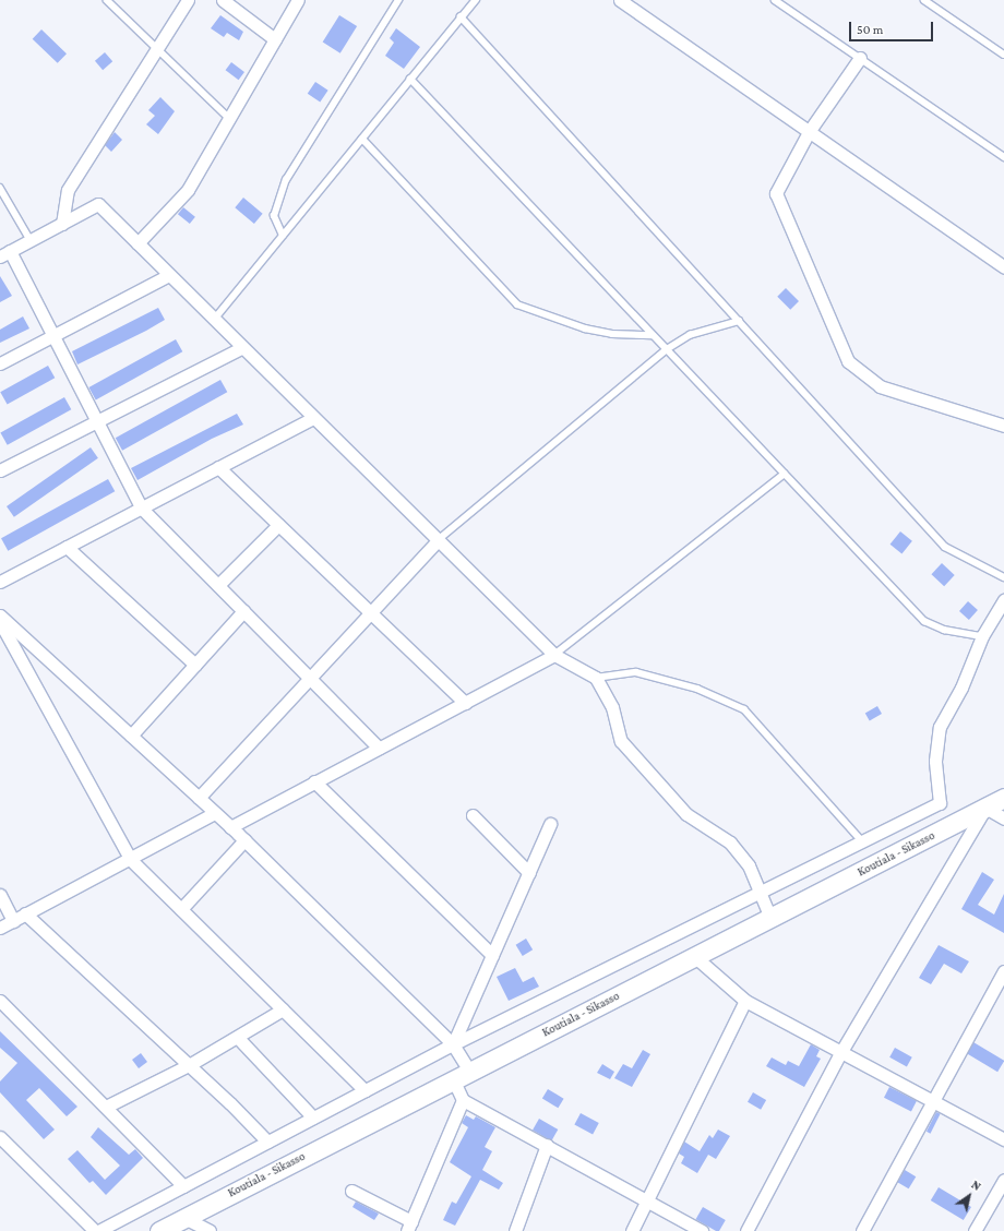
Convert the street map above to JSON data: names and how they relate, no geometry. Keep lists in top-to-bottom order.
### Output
{
  "streets": {
    "main road": ["Koutiala - Sikasso"]
  },
  "scale_bar": "50 m",
  "north": "top right"
}
